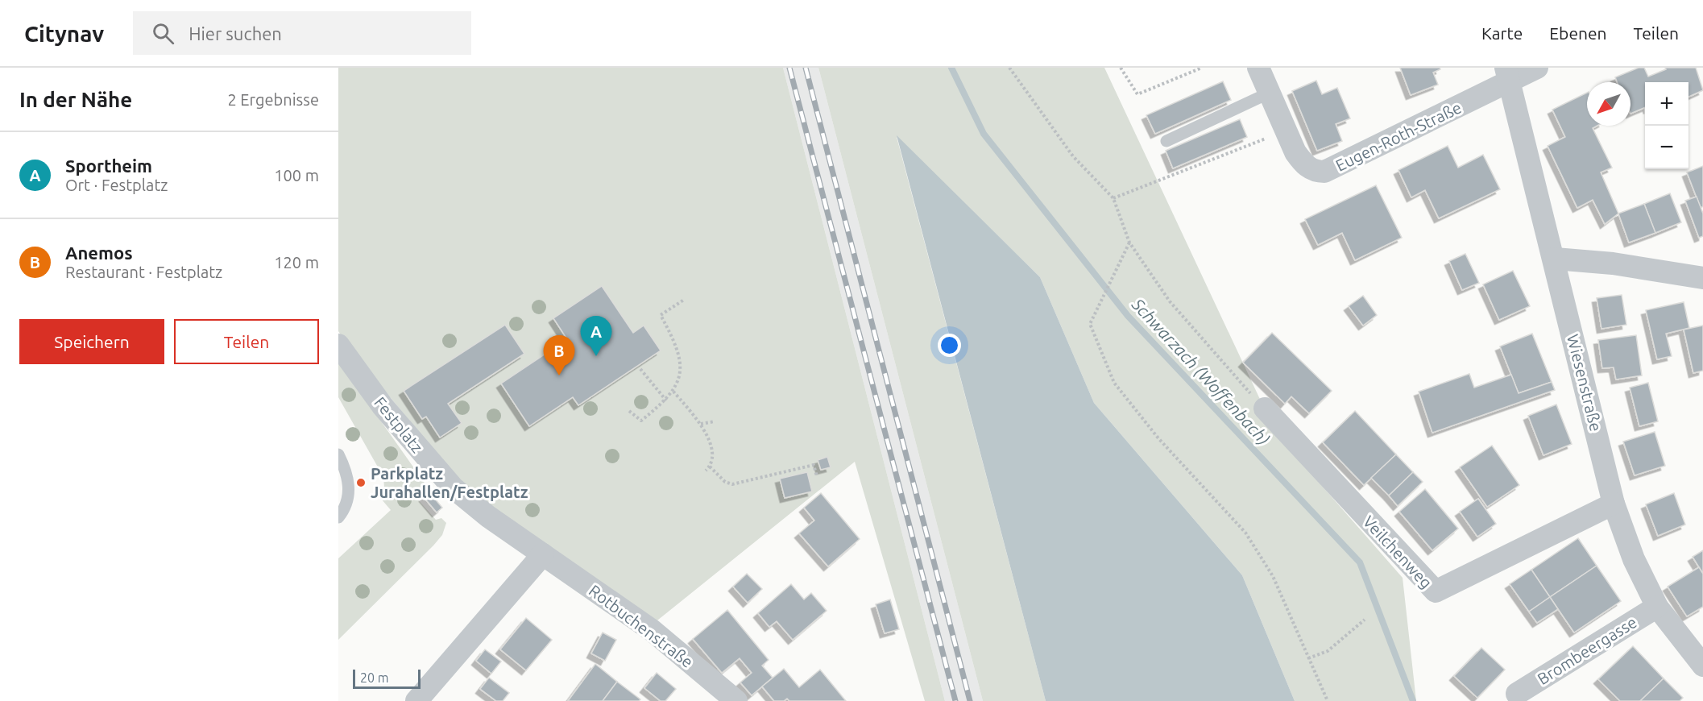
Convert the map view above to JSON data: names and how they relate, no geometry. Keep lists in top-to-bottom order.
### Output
{
  "streets": {
    "street": [
      "Eugen-Roth-Straße",
      "Wiesenstraße",
      "Festplatz",
      "Veilchenweg",
      "Rotbuchenstraße",
      "Brombeergasse"
    ]
  },
  "crossings": [
    ["Eugen-Roth-Straße", "Wiesenstraße"],
    ["Wiesenstraße", "Veilchenweg"],
    ["Wiesenstraße", "Brombeergasse"],
    ["Festplatz", "Rotbuchenstraße"]
  ],
  "water": ["Schwarzach (Woffenbach)"],
  "places": ["Parkplatz Jurahallen/Festplatz"],
  "scale_bar": "20 m",
  "north": "bottom left",
  "page": {
    "header": "Citynav",
    "search": "Hier suchen",
    "nav": ["Karte", "Ebenen", "Teilen"],
    "heading": ["In der Nähe", "2 Ergebnisse"],
    "map_buttons": ["+", "−"],
    "list": [
      {
        "mark": "A",
        "name": "Sportheim",
        "note": "Ort · Festplatz",
        "value": "100 m"
      },
      {
        "mark": "B",
        "name": "Anemos",
        "note": "Restaurant · Festplatz",
        "value": "120 m"
      }
    ],
    "buttons": ["Speichern", "Teilen"],
    "pins": ["A", "B"],
    "scale": "20 m"
  }
}
